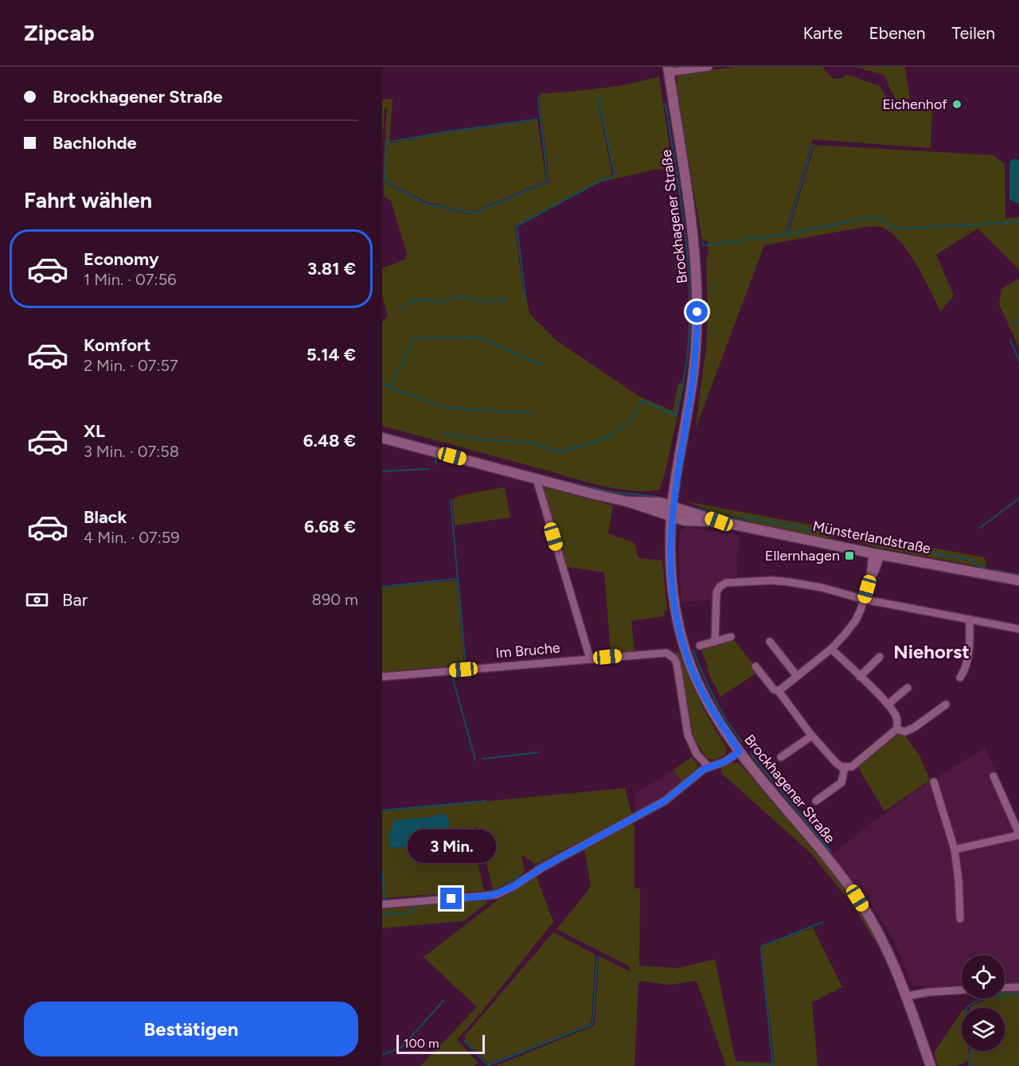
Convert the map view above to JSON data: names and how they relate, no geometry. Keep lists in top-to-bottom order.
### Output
{
  "streets": {
    "main road": ["Brockhagener Straße", "Münsterlandstraße"],
    "street": ["Im Bruche"]
  },
  "crossings": [
    ["Brockhagener Straße", "Münsterlandstraße"]
  ],
  "districts": ["Niehorst"],
  "places": {
    "other": ["Eichenhof"],
    "transit": ["Ellernhagen"]
  },
  "scale_bar": "100 m",
  "page": {
    "header": "Zipcab",
    "nav": ["Karte", "Ebenen", "Teilen"],
    "banner": ["Brockhagener Straße", "Bachlohde"],
    "heading": "Fahrt wählen",
    "list": [
      {
        "name": "Economy",
        "note": "1 Min. · 07:56",
        "value": "3.81 €"
      },
      {
        "name": "Komfort",
        "note": "2 Min. · 07:57",
        "value": "5.14 €"
      },
      {
        "name": "XL",
        "note": "3 Min. · 07:58",
        "value": "6.48 €"
      },
      {
        "name": "Black",
        "note": "4 Min. · 07:59",
        "value": "6.68 €"
      }
    ],
    "pay": ["Bar", "890 m"],
    "bubble": "3 Min.",
    "buttons": "Bestätigen",
    "scale": "100 m"
  }
}
